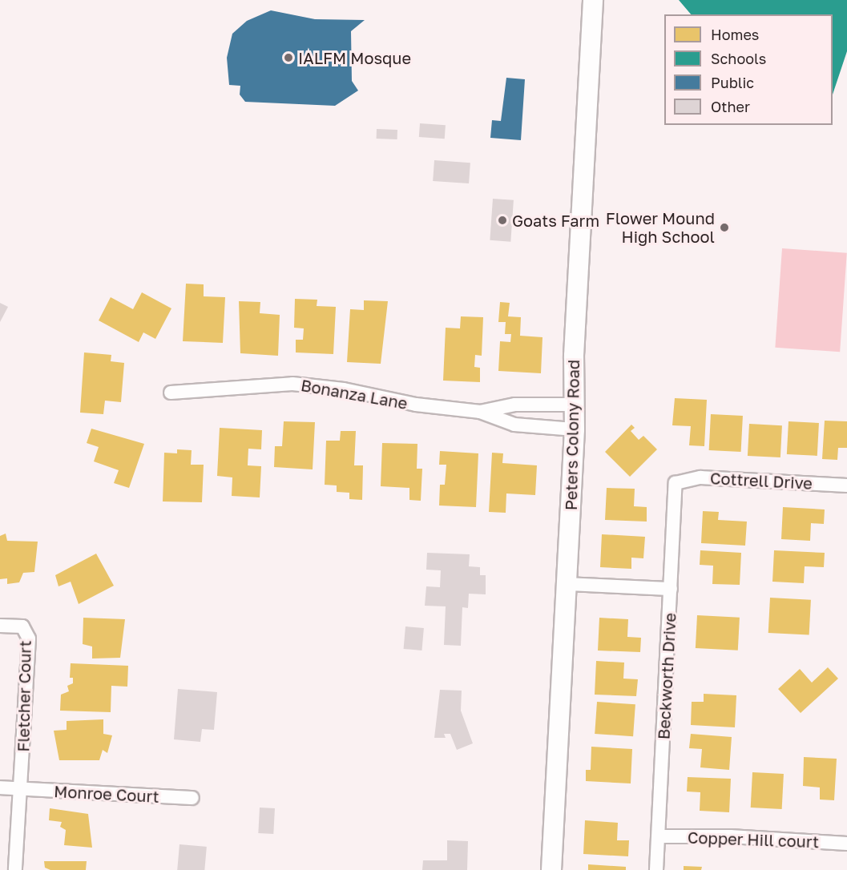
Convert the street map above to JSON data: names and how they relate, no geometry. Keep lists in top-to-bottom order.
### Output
{
  "streets": {
    "street": [
      "Bonanza Lane",
      "Peters Colony Road",
      "Cottrell Drive",
      "Beckworth Drive",
      "Fletcher Court",
      "Monroe Court",
      "Copper Hill court"
    ]
  },
  "crossings": [
    ["Bonanza Lane", "Peters Colony Road"],
    ["Cottrell Drive", "Beckworth Drive"],
    ["Beckworth Drive", "Copper Hill court"],
    ["Fletcher Court", "Monroe Court"]
  ],
  "places": ["IALFM Mosque", "Goats Farm", "Flower Mound High School"],
  "legend": [
    "Homes",
    "Schools",
    "Public",
    "Other"
  ]
}
